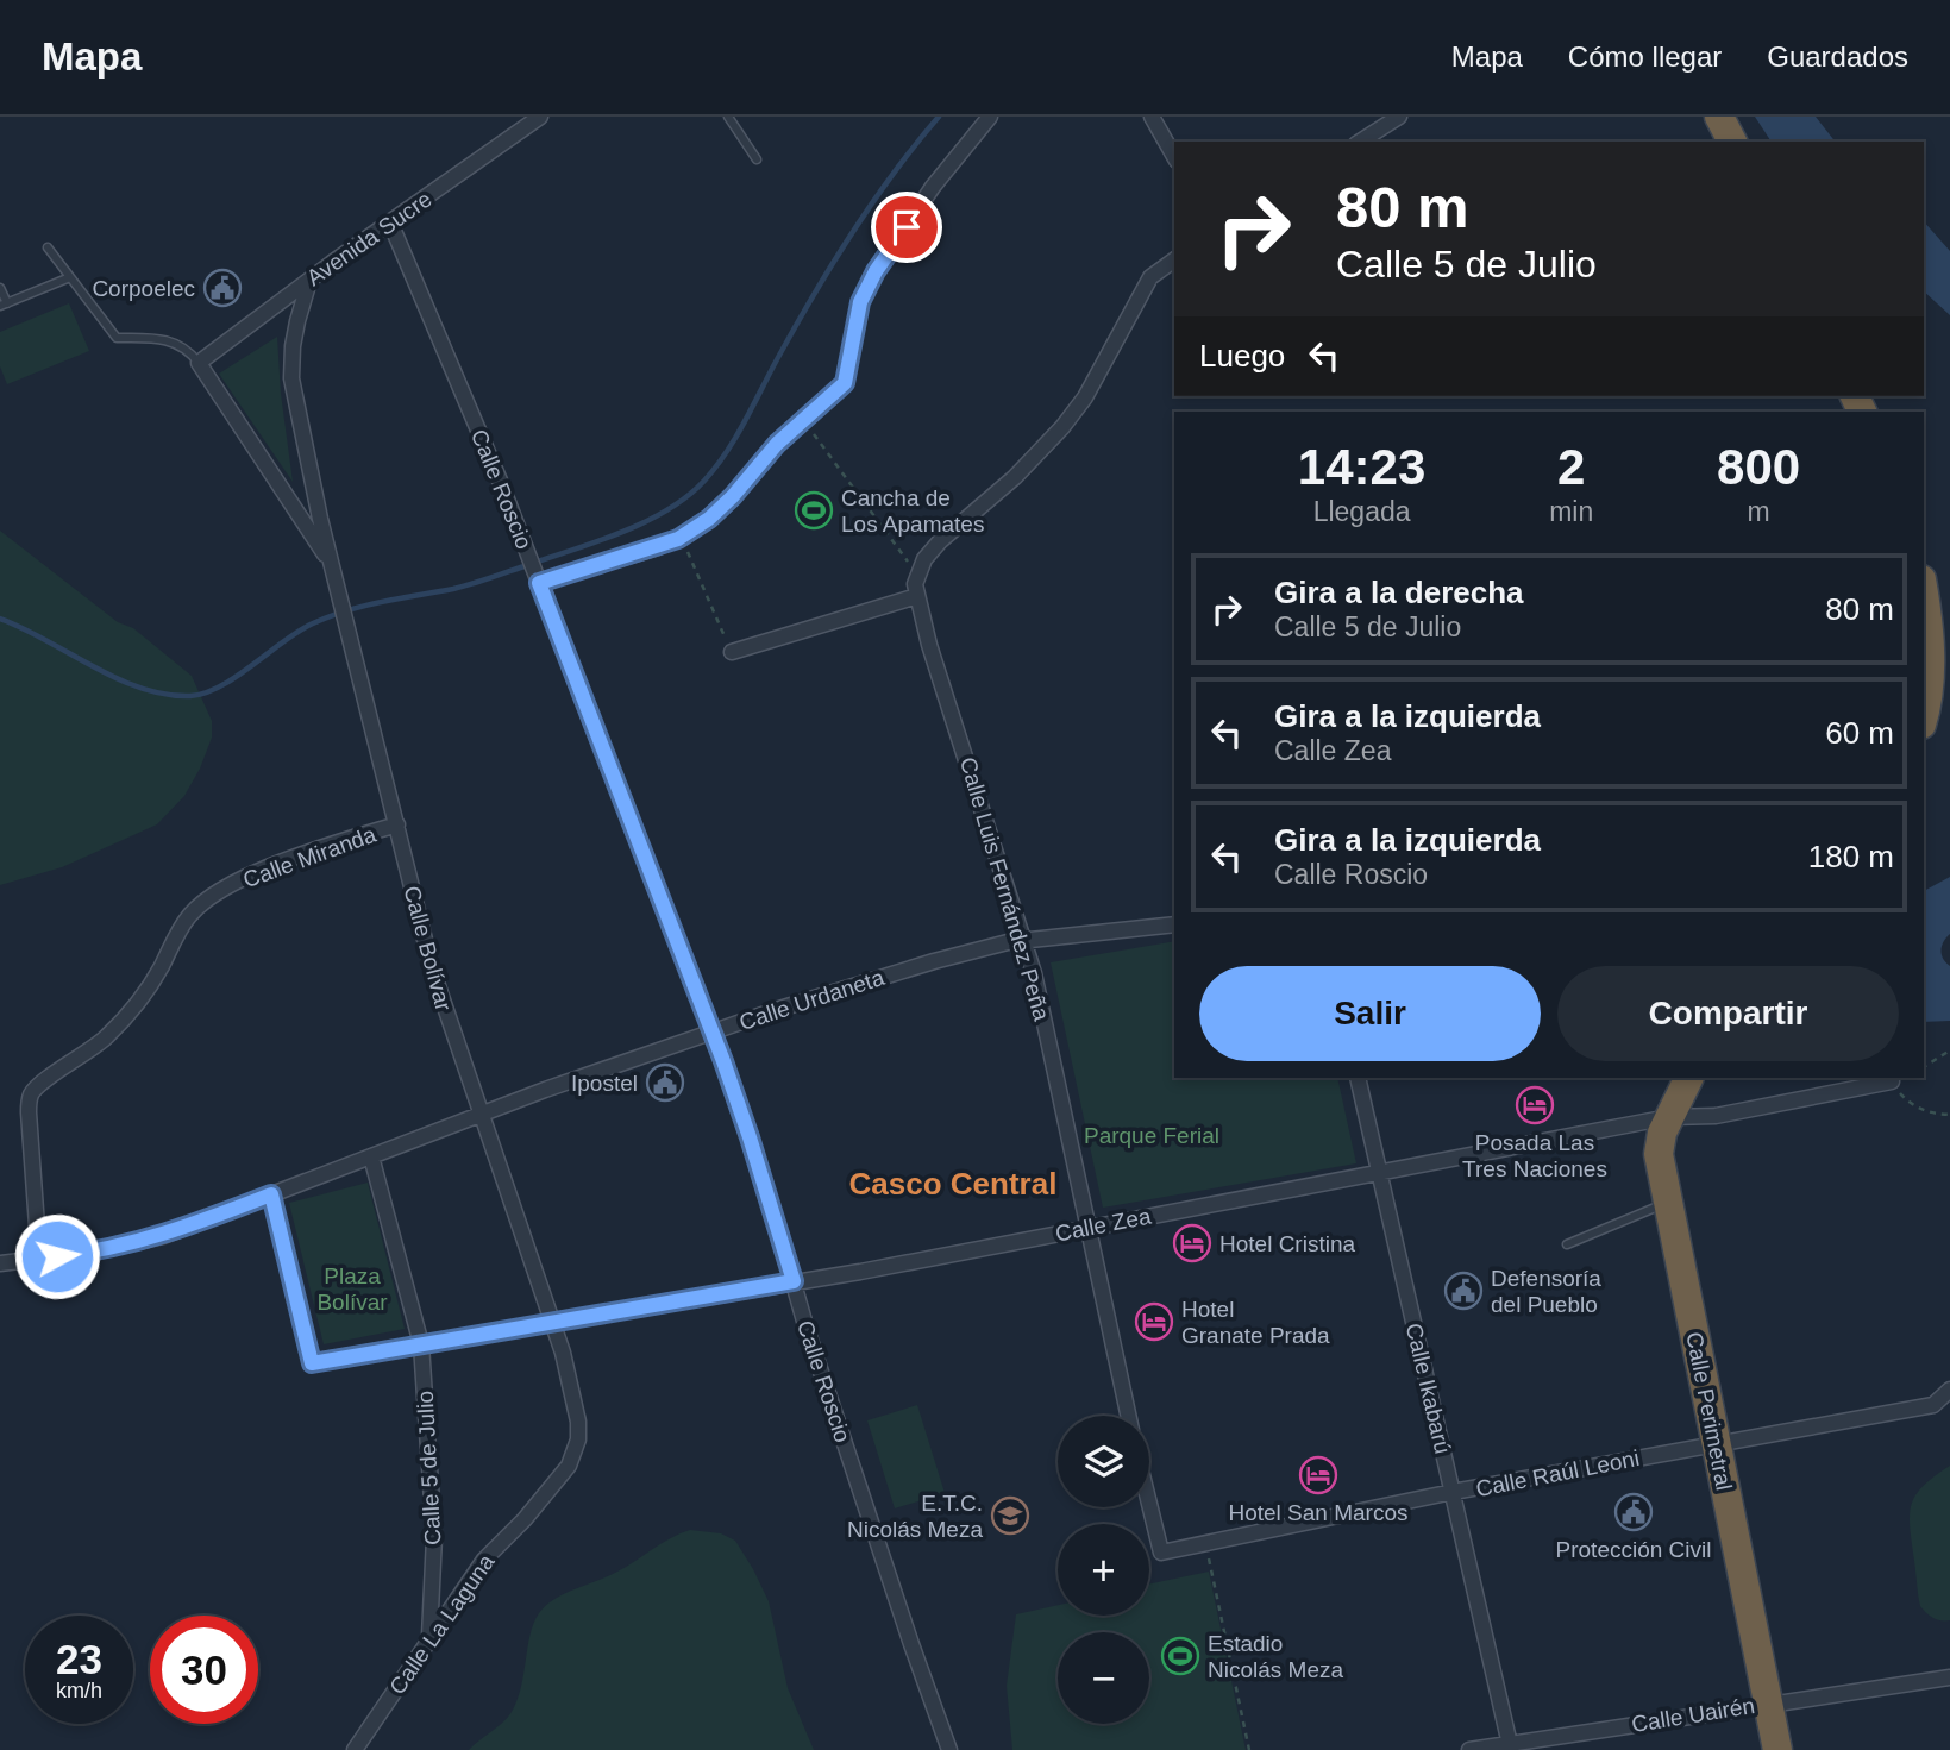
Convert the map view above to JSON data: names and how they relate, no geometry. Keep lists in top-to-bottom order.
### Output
{
  "streets": {
    "highway": ["Calle Perimetral"],
    "street": [
      "Avenida Sucre",
      "Calle Roscio",
      "Calle Miranda",
      "Calle Luis Fernández Peña",
      "Calle Bolívar",
      "Calle Urdaneta",
      "Calle Zea",
      "Calle Ikabarú",
      "Calle 5 de Julio",
      "Calle Raúl Leoni",
      "Calle La Laguna",
      "Calle Uairén"
    ]
  },
  "crossings": [
    ["Avenida Sucre", "Calle Roscio"],
    ["Avenida Sucre", "Calle Bolívar"],
    ["Calle Roscio", "Calle Urdaneta"],
    ["Calle Roscio", "Calle Zea"],
    ["Calle Miranda", "Calle Bolívar"],
    ["Calle Miranda", "Calle Urdaneta"],
    ["Calle Luis Fernández Peña", "Calle Urdaneta"],
    ["Calle Luis Fernández Peña", "Calle Zea"],
    ["Calle Bolívar", "Calle Urdaneta"],
    ["Calle Bolívar", "Calle Zea"],
    ["Calle Bolívar", "Calle La Laguna"],
    ["Calle Urdaneta", "Calle Zea"],
    ["Calle Urdaneta", "Calle 5 de Julio"],
    ["Calle Zea", "Calle Ikabarú"],
    ["Calle Zea", "Calle Perimetral"],
    ["Calle Zea", "Calle 5 de Julio"],
    ["Calle Zea", "Calle La Laguna"],
    ["Calle Ikabarú", "Calle Raúl Leoni"],
    ["Calle Ikabarú", "Calle Uairén"],
    ["Calle Perimetral", "Calle Raúl Leoni"],
    ["Calle Perimetral", "Calle Uairén"],
    ["Calle 5 de Julio", "Calle La Laguna"]
  ],
  "districts": ["Casco Central"],
  "parks": ["Parque Ferial", "Plaza Bolívar"],
  "places": {
    "public building": [
      "Corpoelec",
      "Ipostel",
      "Defensoría del Pueblo",
      "Protección Civil"
    ],
    "sports": ["Cancha de Los Apamates", "Estadio Nicolás Meza"],
    "hotel": [
      "Posada Las Tres Naciones",
      "Hotel Cristina",
      "Hotel Granate Prada",
      "Hotel San Marcos"
    ],
    "school or university": ["E.T.C. Nicolás Meza"]
  },
  "page": {
    "header": "Mapa",
    "nav": ["Mapa", "Cómo llegar", "Guardados"],
    "turn": ["80 m", "Calle 5 de Julio"],
    "then": "Luego",
    "eta": [
      "14:23",
      "Llegada",
      "2",
      "min",
      "800",
      "m"
    ],
    "list": [
      {
        "name": "Gira a la derecha",
        "note": "Calle 5 de Julio",
        "value": "80 m"
      },
      {
        "name": "Gira a la izquierda",
        "note": "Calle Zea",
        "value": "60 m"
      },
      {
        "name": "Gira a la izquierda",
        "note": "Calle Roscio",
        "value": "180 m"
      }
    ],
    "buttons": ["Salir", "Compartir"],
    "map_buttons": ["+", "−"],
    "speed": "23 km/h",
    "limit": "30"
  }
}
